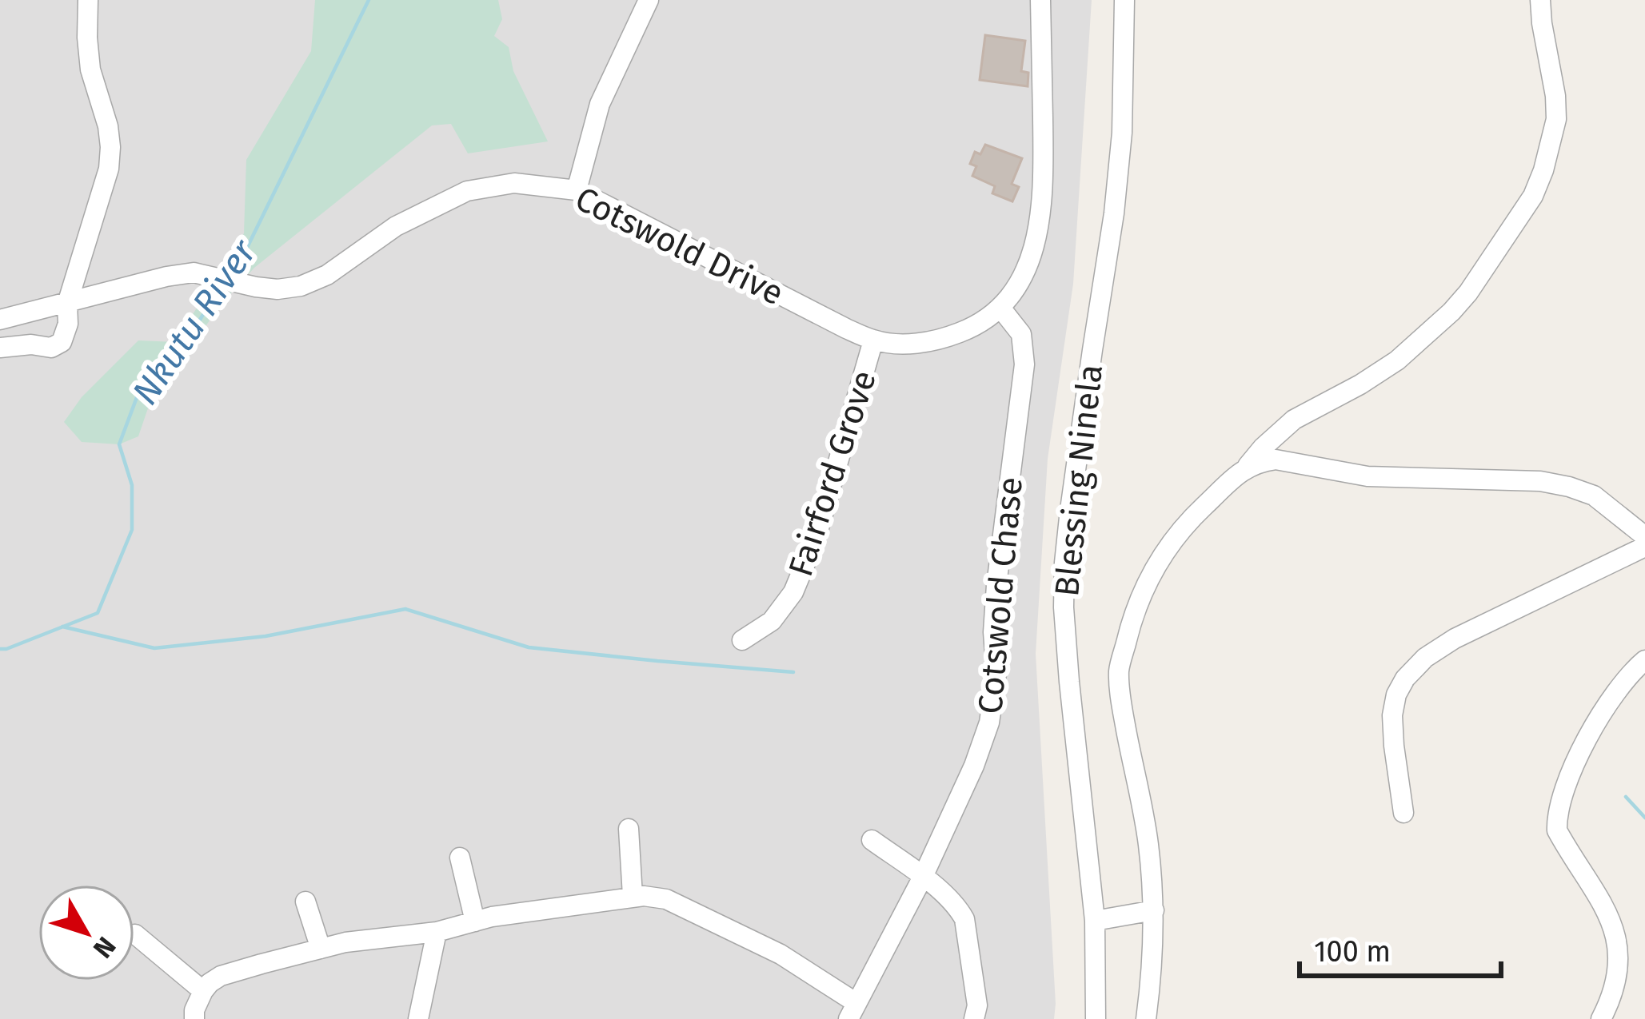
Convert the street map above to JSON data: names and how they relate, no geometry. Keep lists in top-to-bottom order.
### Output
{
  "streets": {
    "street": [
      "Cotswold Drive",
      "Fairford Grove",
      "Blessing Ninela",
      "Cotswold Chase"
    ]
  },
  "crossings": [
    ["Cotswold Drive", "Fairford Grove"],
    ["Cotswold Drive", "Cotswold Chase"]
  ],
  "water": ["Nkutu River"],
  "scale_bar": "100 m",
  "north": "bottom right"
}
